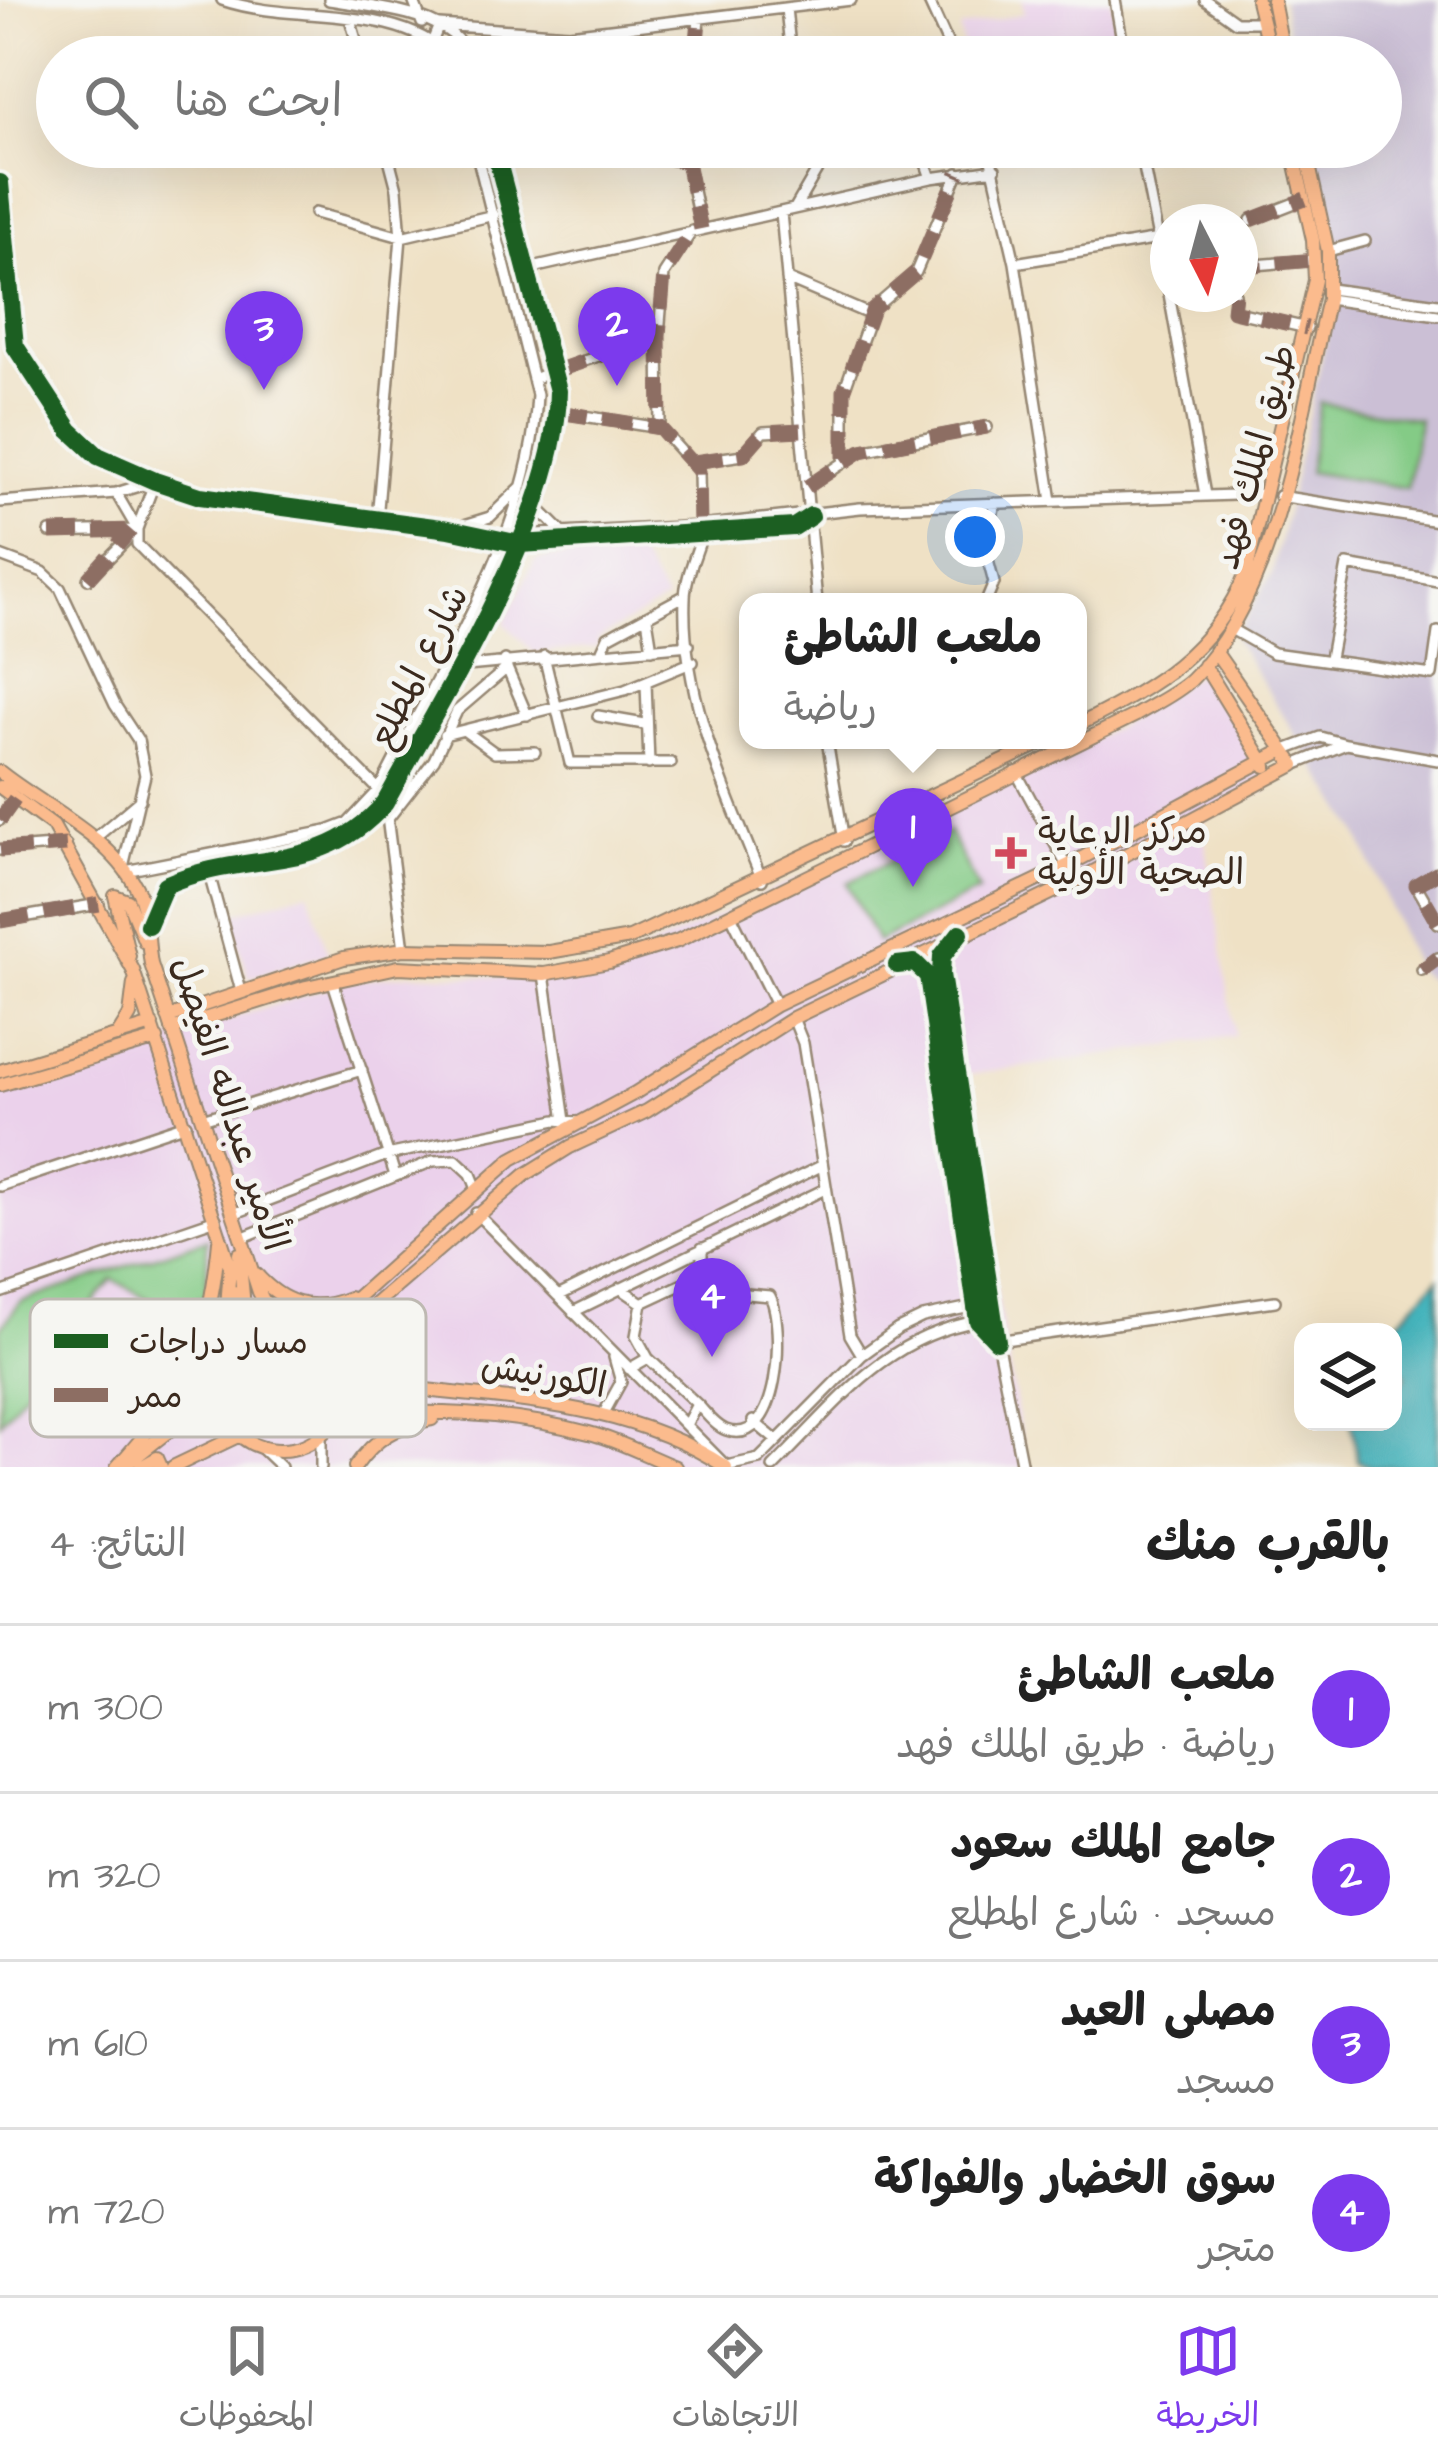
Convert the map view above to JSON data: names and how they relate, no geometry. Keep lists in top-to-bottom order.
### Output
{
  "streets": {
    "main road": ["طريق الملك فهد", "الأمير عبدالله الفيصل", "الكورنيش"],
    "street": ["شارع المطلع"]
  },
  "crossings": [
    ["طريق الملك فهد", "الأمير عبدالله الفيصل"]
  ],
  "places": {
    "health": ["مركز الرعاية الصحية الأولية"]
  },
  "legend": ["مسار دراجات", "ممر"],
  "north": "bottom",
  "page": {
    "search": "ابحث هنا",
    "pins": [
      "2",
      "3",
      "1",
      "4"
    ],
    "popup": ["ملعب الشاطئ", "رياضة"],
    "heading": ["بالقرب منك", "النتائج: 4"],
    "list": [
      {
        "mark": "1",
        "name": "ملعب الشاطئ",
        "note": "رياضة · طريق الملك فهد",
        "value": "300 m"
      },
      {
        "mark": "2",
        "name": "جامع الملك سعود",
        "note": "مسجد · شارع المطلع",
        "value": "320 m"
      },
      {
        "mark": "3",
        "name": "مصلى العيد",
        "note": "مسجد",
        "value": "610 m"
      },
      {
        "mark": "4",
        "name": "سوق الخضار والفواكة",
        "note": "متجر",
        "value": "720 m"
      }
    ],
    "nav": ["الخريطة", "الاتجاهات", "المحفوظات"]
  }
}
